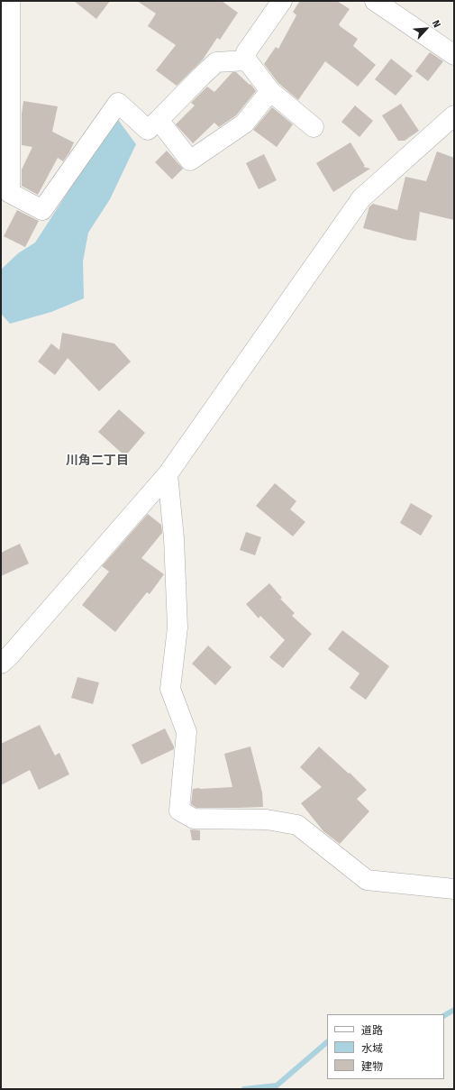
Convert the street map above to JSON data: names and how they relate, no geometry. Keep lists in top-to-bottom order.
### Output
{
  "districts": ["川角二丁目"],
  "legend": ["道路", "水域", "建物"],
  "north": "top right"
}
